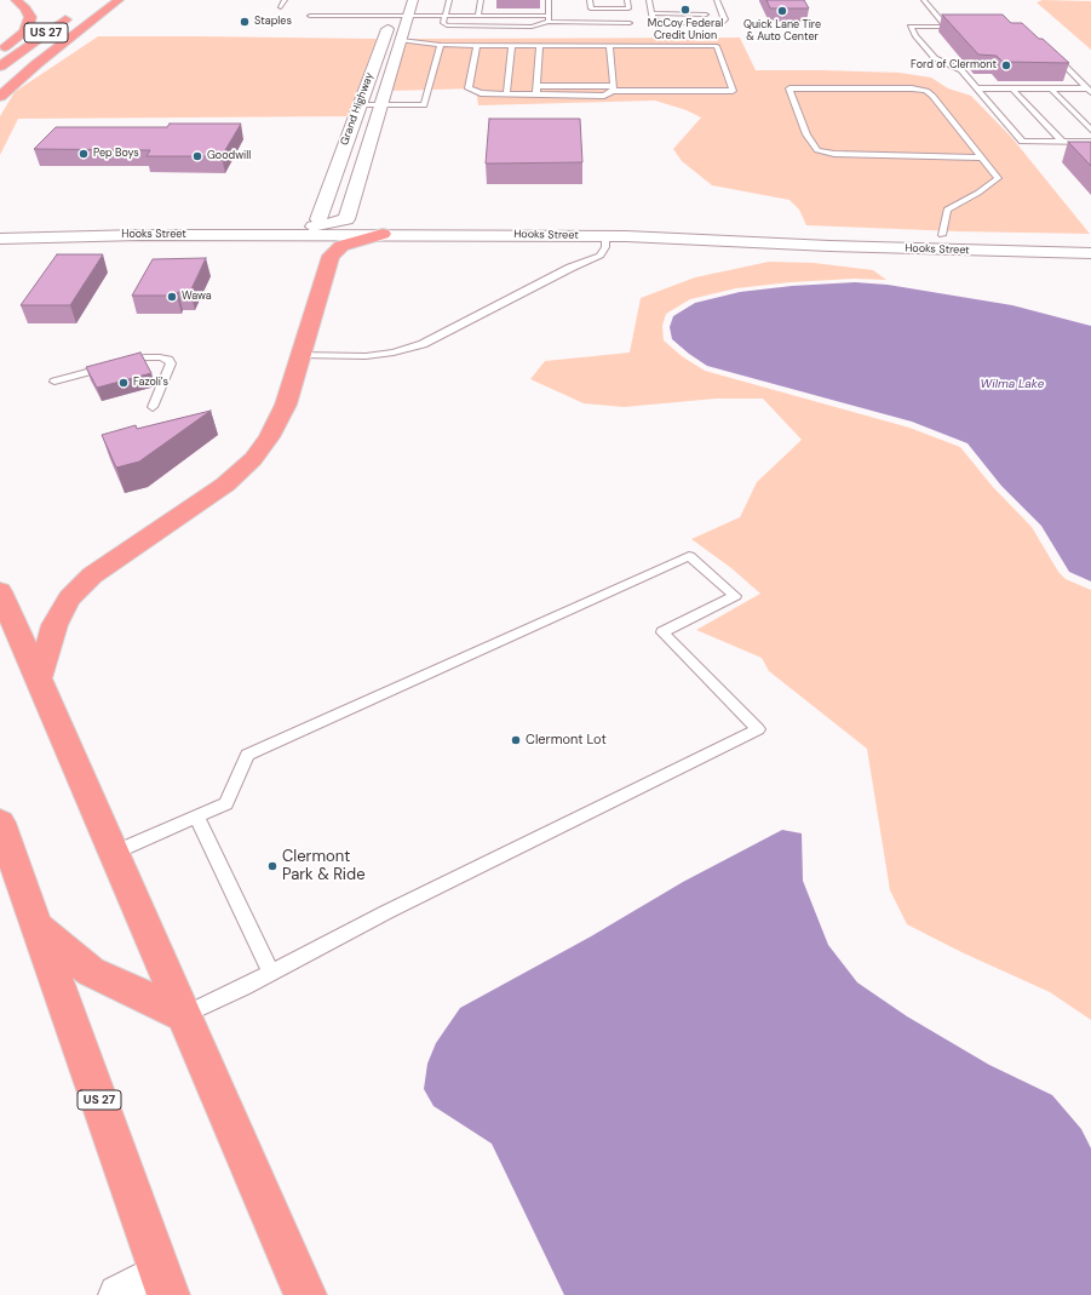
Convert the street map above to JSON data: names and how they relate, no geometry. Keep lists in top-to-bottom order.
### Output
{
  "streets": {
    "highway": ["US 27"],
    "street": ["Grand Highway", "Hooks Street"]
  },
  "crossings": [
    ["Grand Highway", "Hooks Street"]
  ],
  "water": ["Wilma Lake"],
  "places": [
    "McCoy Federal Credit Union",
    "Quick Lane Tire & Auto Center",
    "Staples",
    "Ford of Clermont",
    "Pep Boys",
    "Goodwill",
    "Wawa",
    "Fazoli's",
    "Clermont Lot",
    "Clermont Park & Ride"
  ]
}
